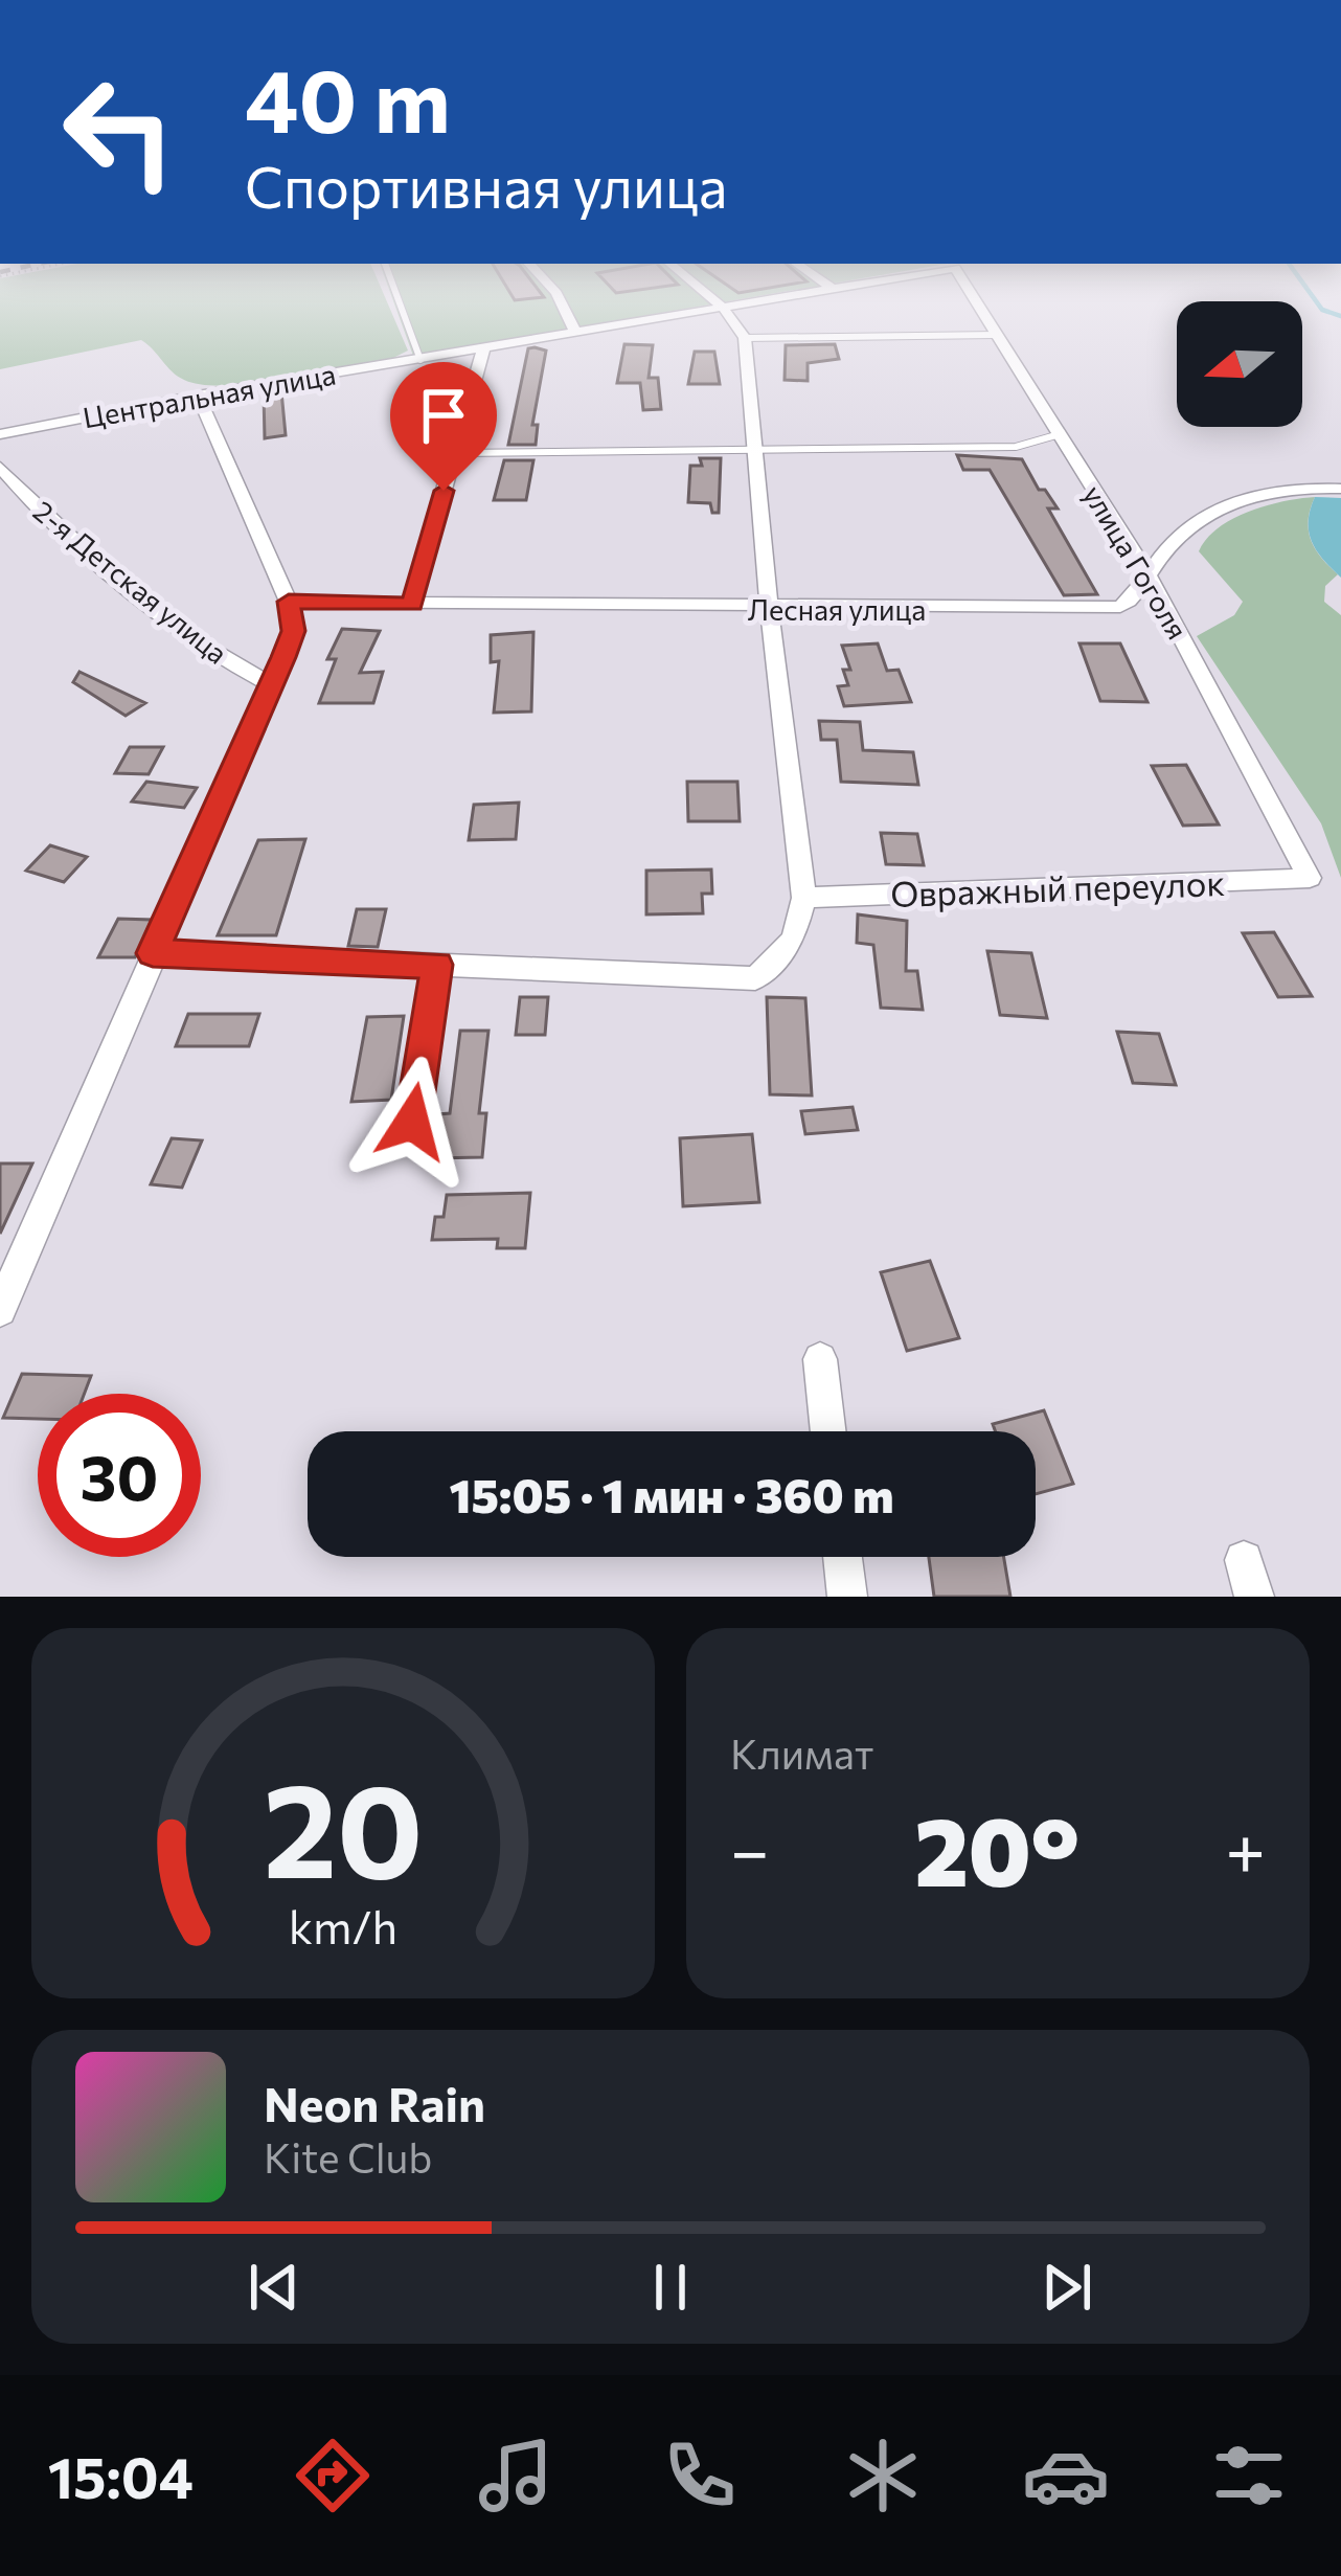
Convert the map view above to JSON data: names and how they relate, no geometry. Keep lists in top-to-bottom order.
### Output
{
  "streets": {
    "street": [
      "Центральная улица",
      "улица Гоголя",
      "2-я Детская улица",
      "Лесная улица",
      "Овражный переулок"
    ]
  },
  "crossings": [
    ["улица Гоголя", "Лесная улица"],
    ["улица Гоголя", "Овражный переулок"]
  ],
  "north": "left",
  "page": {
    "turn": ["40 m", "Спортивная улица"],
    "limit": "30",
    "trip": "15:05 · 1 мин · 360 m",
    "tile": "Климат",
    "heat": ["−", "20°", "+"],
    "song": ["Neon Rain", "Kite Club"],
    "tabs": "15:04",
    "gauge": ["20", "km/h"]
  }
}
